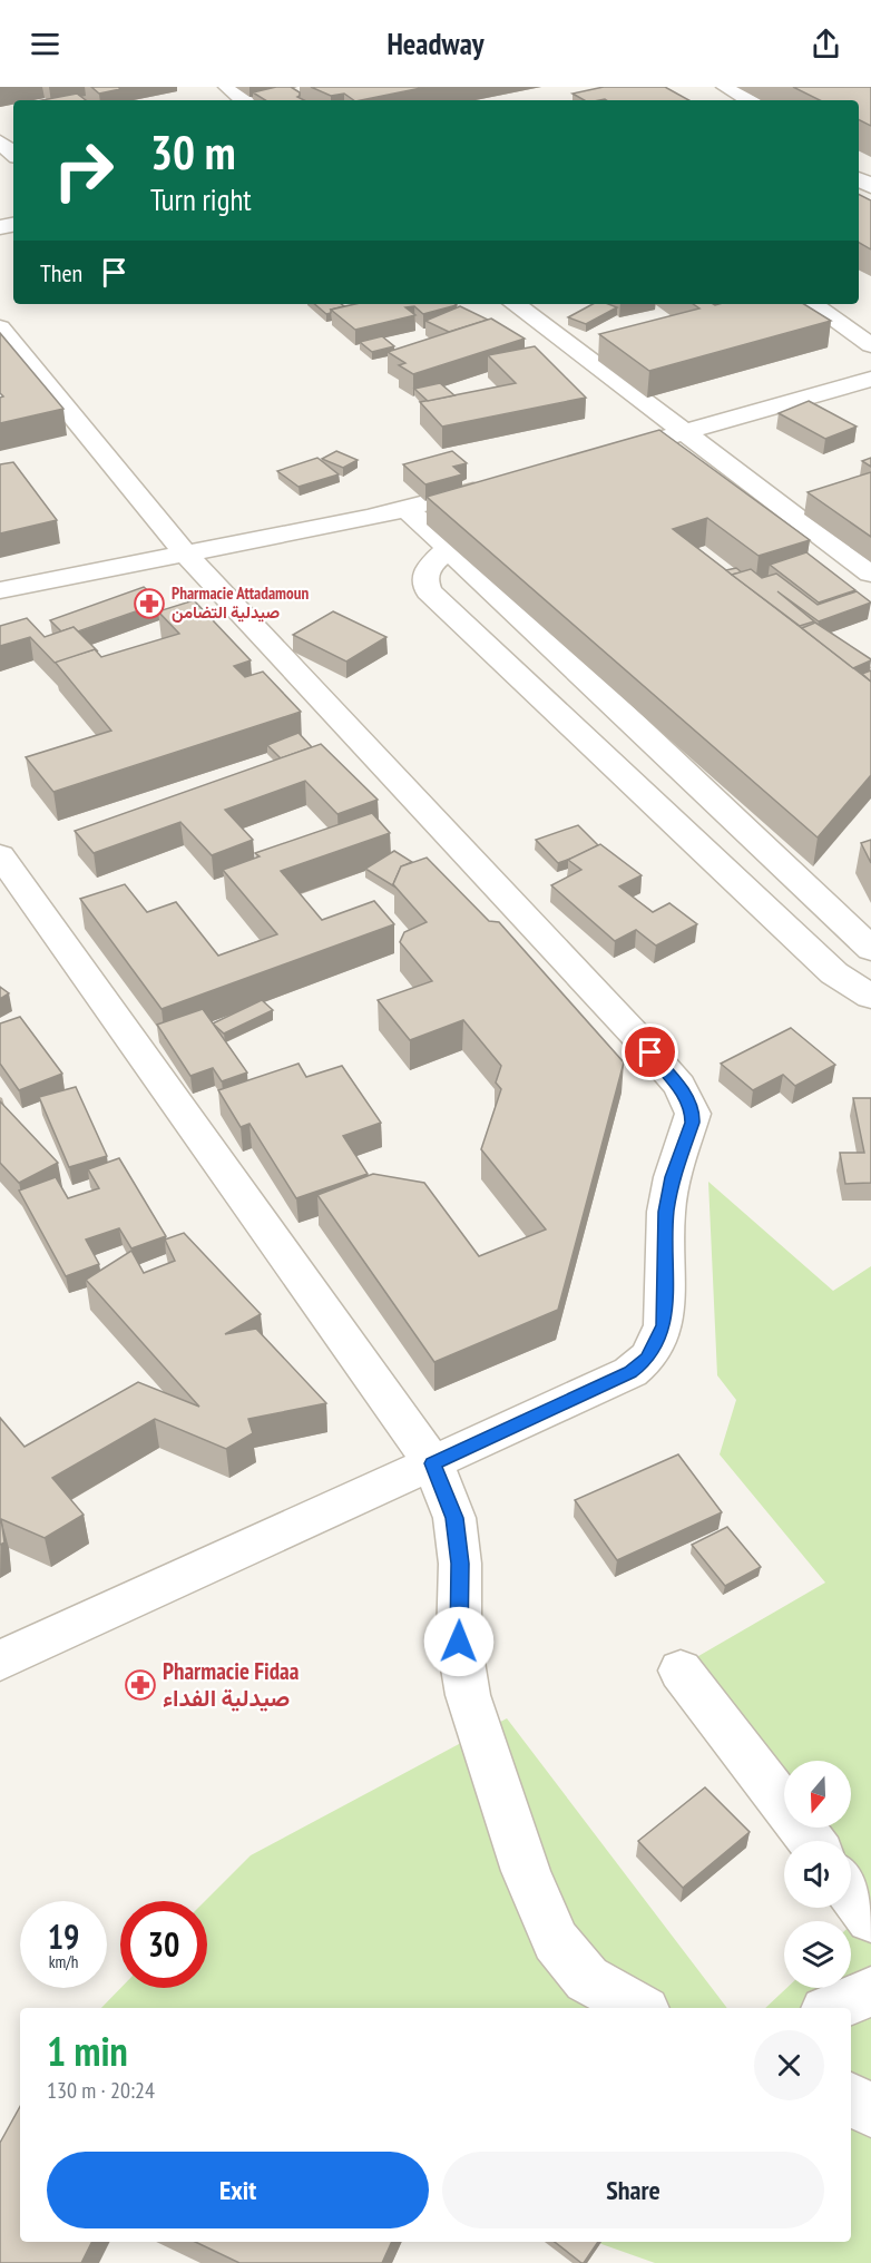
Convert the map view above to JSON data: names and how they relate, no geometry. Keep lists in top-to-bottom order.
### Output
{
  "places": {
    "pharmacy": ["Pharmacie Attadamoun صيدلية التضامن", "Pharmacie Fidaa صيدلية الفداء"]
  },
  "north": "bottom",
  "page": {
    "header": "Headway",
    "turn": ["30 m", "Turn right"],
    "then": "Then",
    "speed": "19 km/h",
    "limit": "30",
    "heading": ["1 min", "130 m · 20:24"],
    "buttons": ["Exit", "Share"]
  }
}
